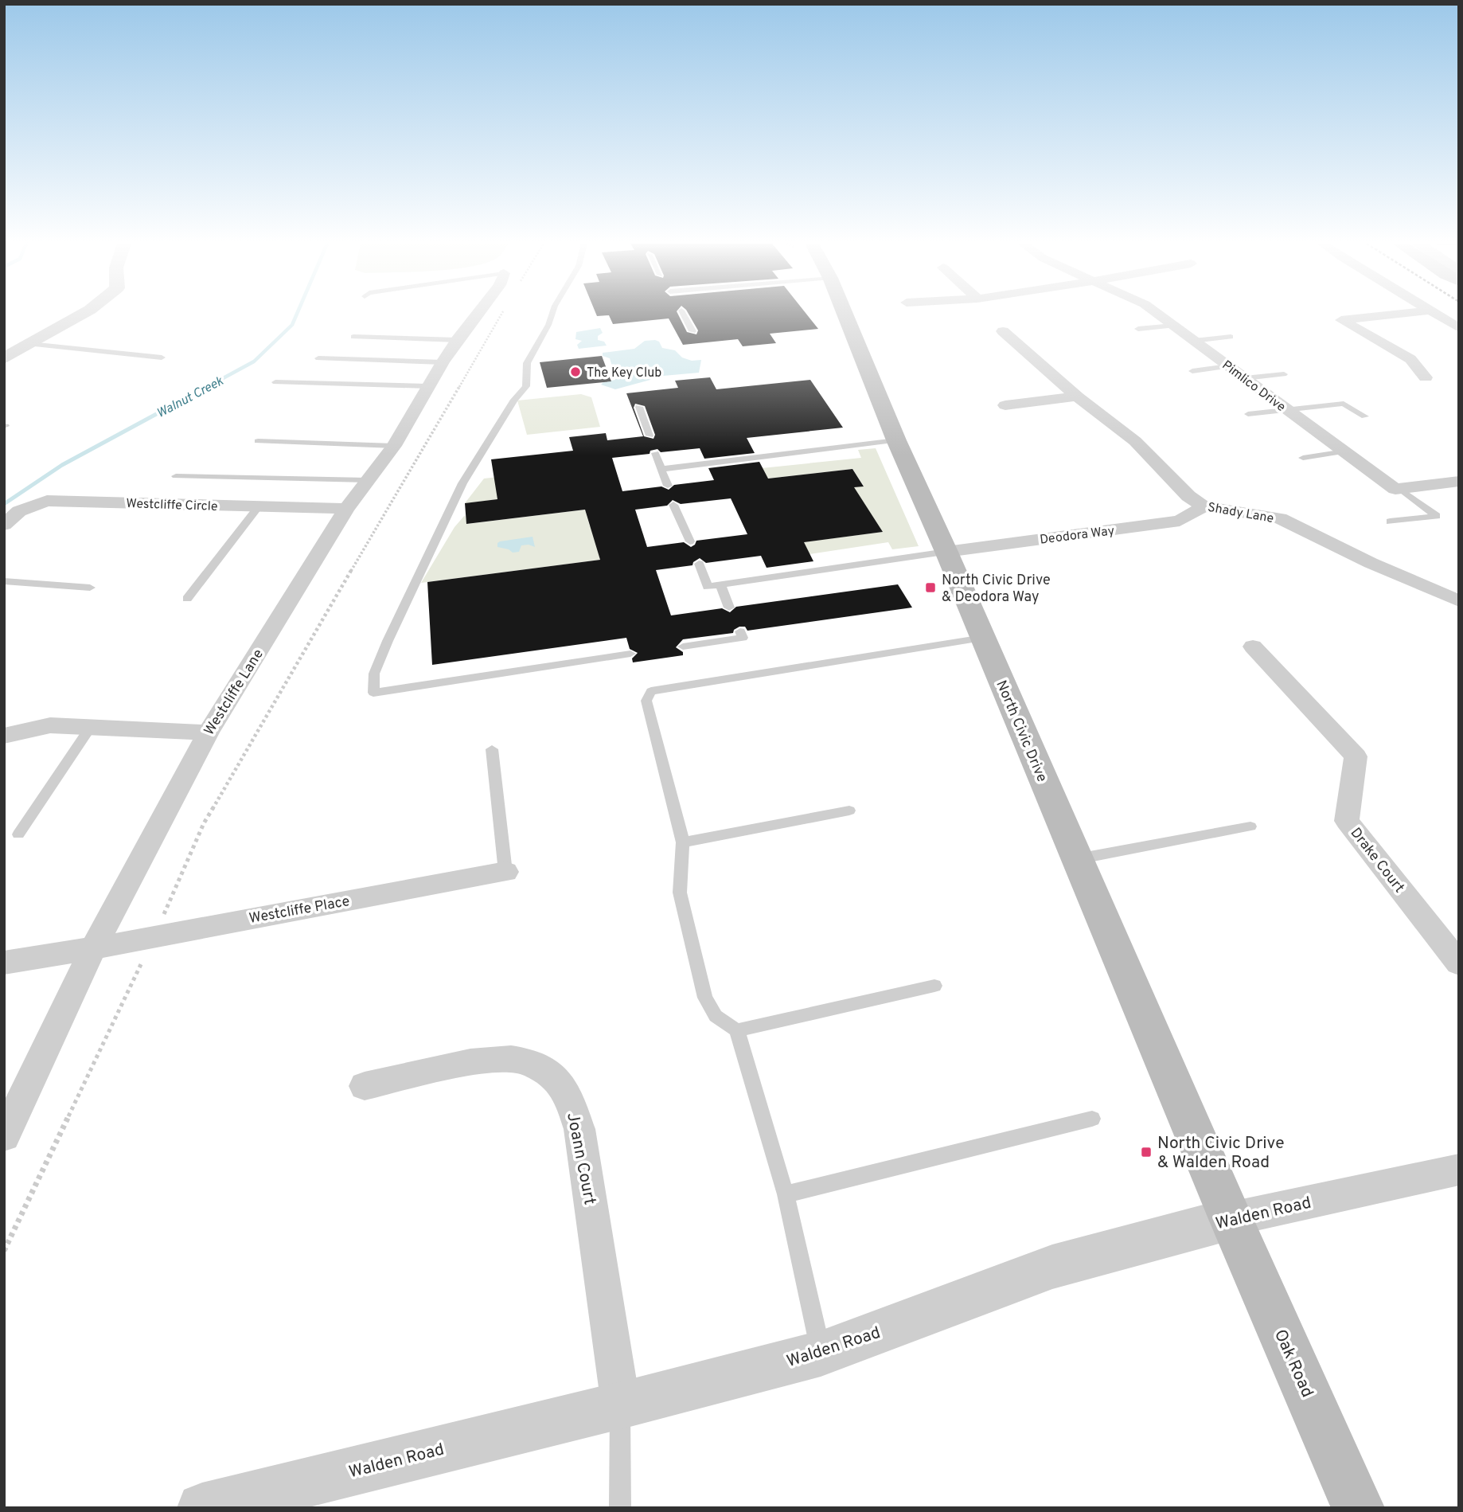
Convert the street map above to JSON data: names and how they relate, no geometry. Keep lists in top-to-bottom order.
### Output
{
  "streets": {
    "main road": ["North Civic Drive", "Oak Road"],
    "street": [
      "Pimlico Drive",
      "Westcliffe Circle",
      "Shady Lane",
      "Deodora Way",
      "Westcliffe Lane",
      "Drake Court",
      "Westcliffe Place",
      "Joann Court",
      "Walden Road"
    ]
  },
  "crossings": [
    ["Westcliffe Circle", "Westcliffe Lane"],
    ["Shady Lane", "Deodora Way"],
    ["Deodora Way", "North Civic Drive"],
    ["Westcliffe Lane", "Westcliffe Place"],
    ["North Civic Drive", "Walden Road"],
    ["North Civic Drive", "Oak Road"],
    ["Joann Court", "Walden Road"],
    ["Walden Road", "Oak Road"]
  ],
  "water": ["Walnut Creek"],
  "places": {
    "other": ["The Key Club"],
    "transit": ["North Civic Drive & Deodora Way", "North Civic Drive & Walden Road"]
  }
}
